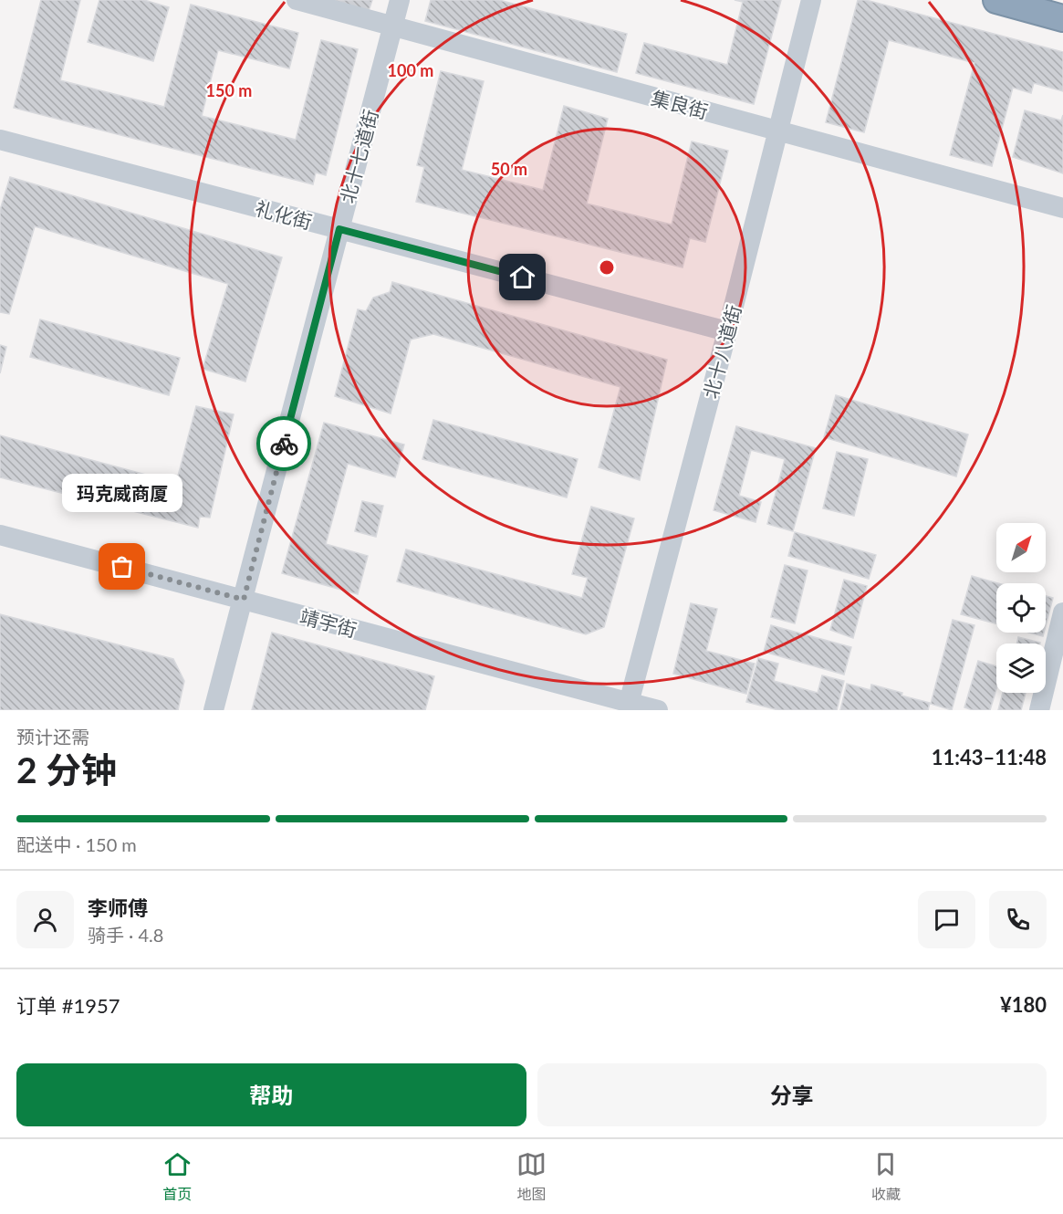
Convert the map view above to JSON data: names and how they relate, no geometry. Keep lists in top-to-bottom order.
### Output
{
  "streets": {
    "street": [
      "集良街",
      "北十七道街",
      "礼化街",
      "北十八道街",
      "靖宇街"
    ]
  },
  "crossings": [
    ["集良街", "北十七道街"],
    ["集良街", "北十八道街"],
    ["北十七道街", "礼化街"],
    ["北十七道街", "靖宇街"],
    ["礼化街", "北十八道街"],
    ["北十八道街", "靖宇街"]
  ],
  "places": ["玛克威商厦"],
  "north": "top right",
  "page": {
    "bubble": "玛克威商厦",
    "heading": ["2 分钟", "预计还需", "11:43–11:48"],
    "panel": [
      "李师傅",
      "骑手 · 4.8",
      "订单 #1957",
      "¥180"
    ],
    "bar": "配送中 · 150 m",
    "buttons": ["帮助", "分享"],
    "tabs": ["首页", "地图", "收藏"]
  },
  "rings": ["100 m", "150 m", "50 m"]
}
